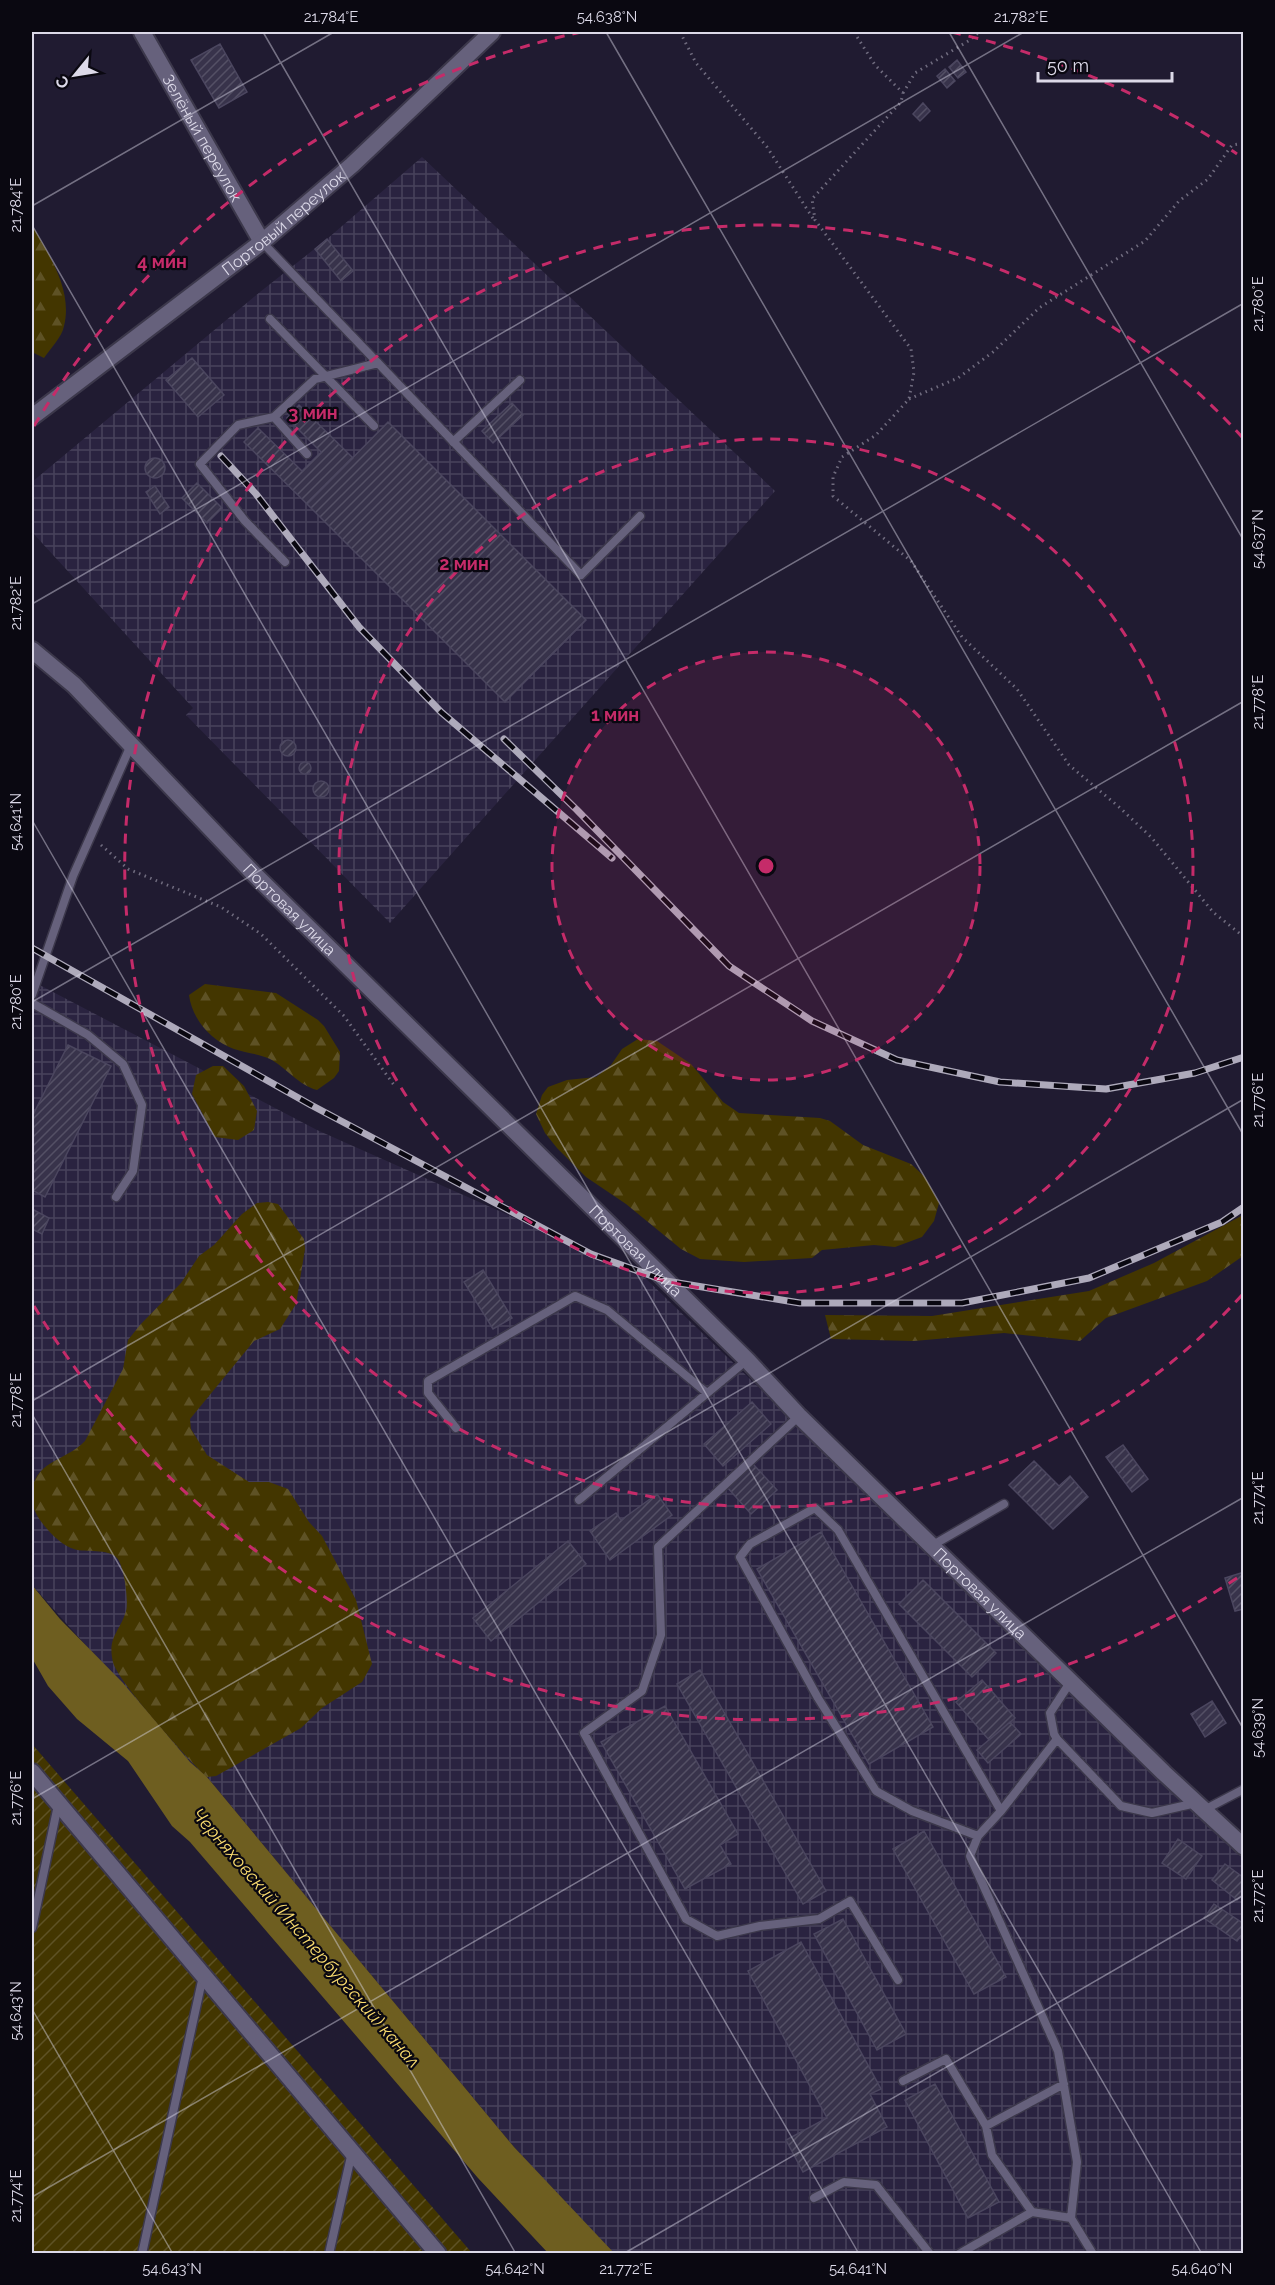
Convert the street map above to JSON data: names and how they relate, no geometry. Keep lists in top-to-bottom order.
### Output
{
  "streets": {
    "street": ["Зелёный переулок", "Портовый переулок", "Портовая улица"]
  },
  "crossings": [
    ["Зелёный переулок", "Портовый переулок"]
  ],
  "water": ["Черняховский (Инстербургский) канал"],
  "scale_bar": "50 m",
  "north": "bottom left",
  "coordinates": [
    "21.784°E",
    "54.638°N",
    "21.782°E",
    "21.780°E",
    "54.637°N",
    "21.778°E",
    "54.641°N",
    "21.776°E",
    "21.774°E",
    "54.639°N",
    "21.772°E",
    "54.643°N",
    "54.642°N",
    "54.640°N"
  ],
  "rings": [
    "4 мин",
    "3 мин",
    "2 мин",
    "1 мин"
  ]
}
